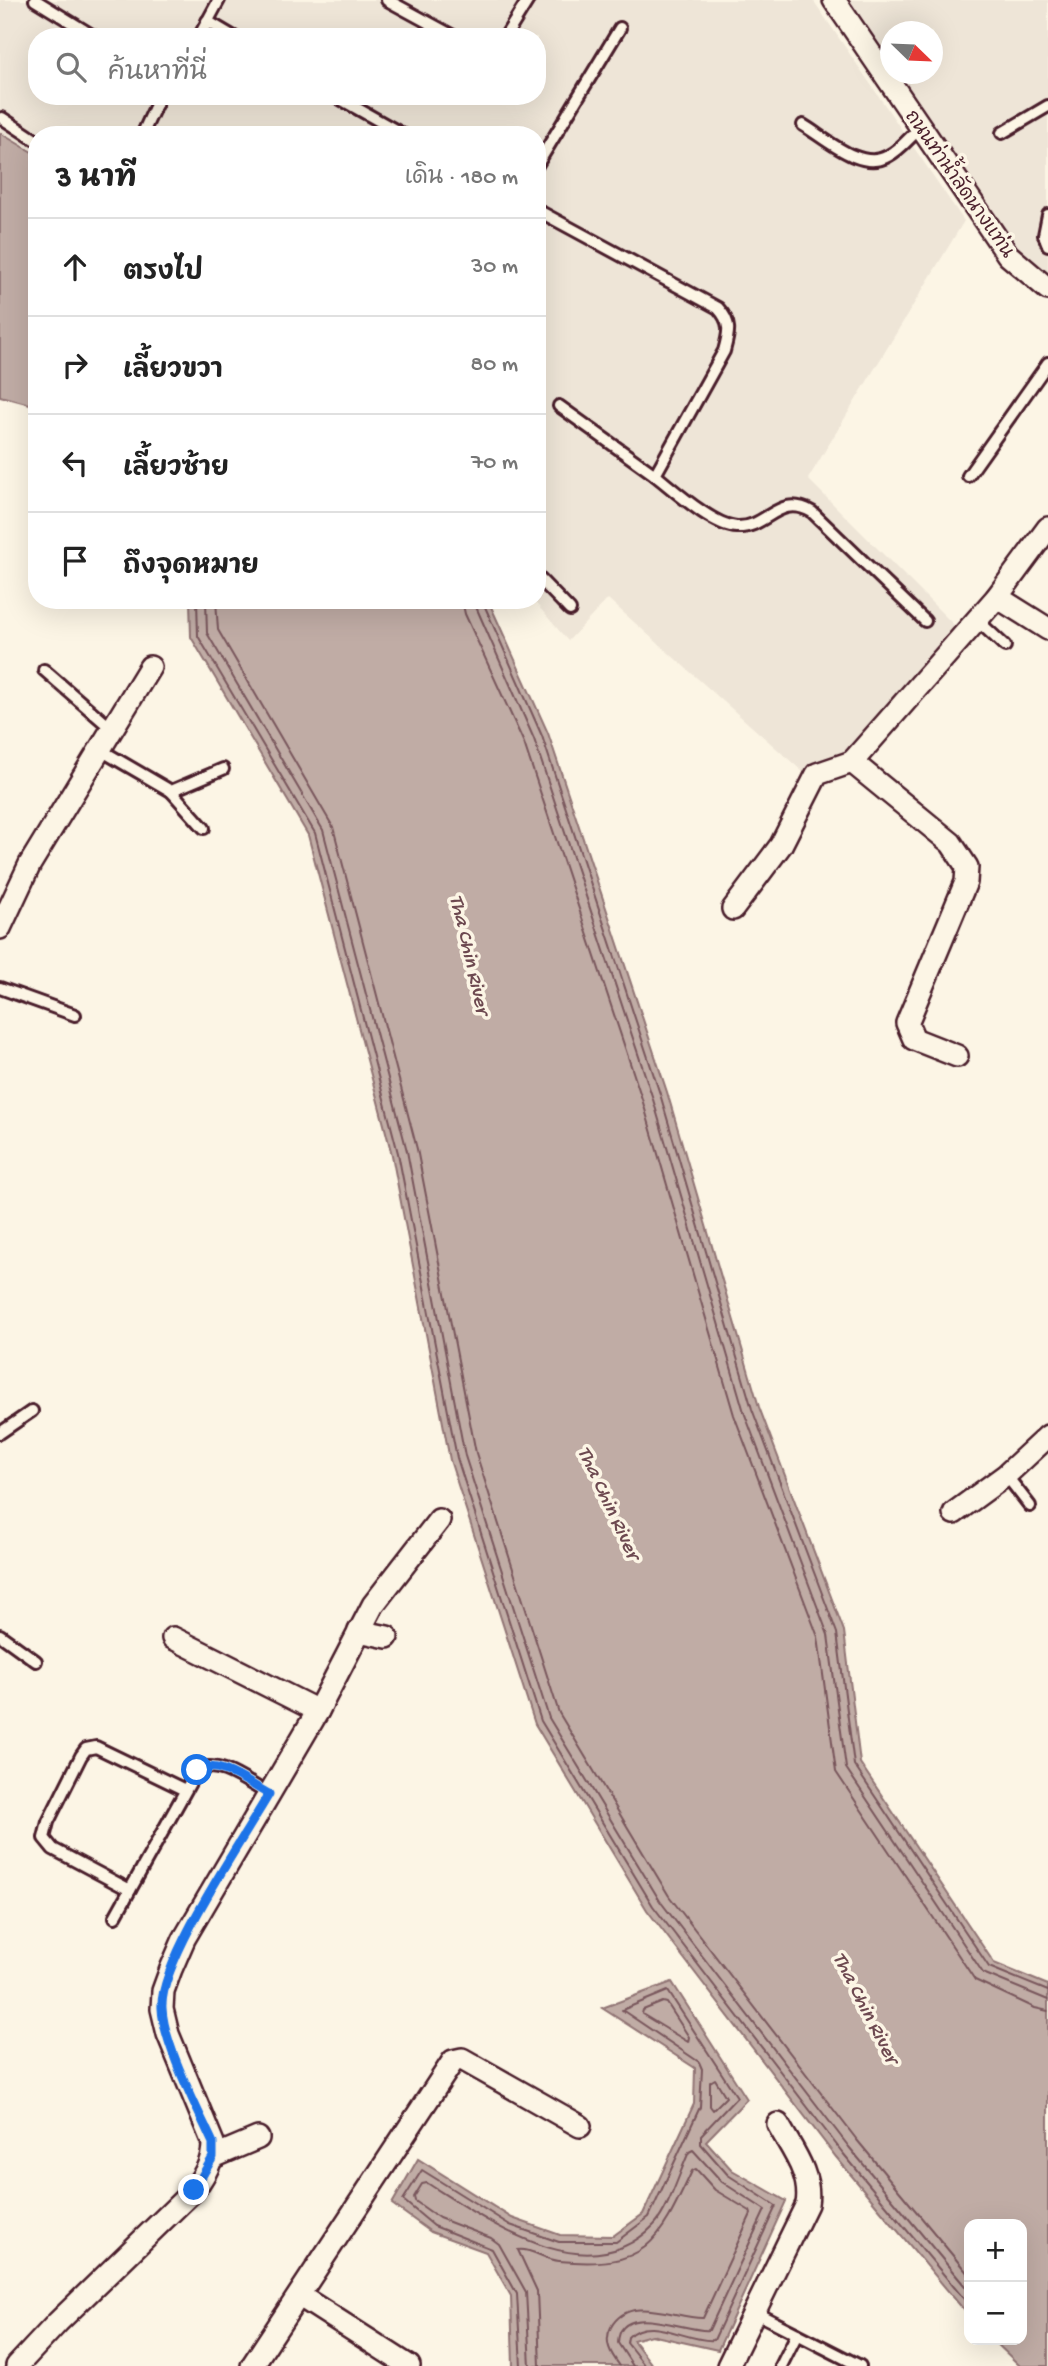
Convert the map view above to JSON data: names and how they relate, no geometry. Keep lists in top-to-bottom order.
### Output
{
  "streets": {
    "street": ["ถนนท่าน้ำลัดนางแท่น"]
  },
  "water": ["Tha Chin River"],
  "north": "bottom right",
  "page": {
    "search": "ค้นหาที่นี่",
    "heading": ["3 นาที", "เดิน · 180 m"],
    "list": [
      ["ตรงไป", "30 m"],
      ["เลี้ยวขวา", "80 m"],
      ["เลี้ยวซ้าย", "70 m"],
      "ถึงจุดหมาย"
    ],
    "map_buttons": ["+", "−"]
  }
}
